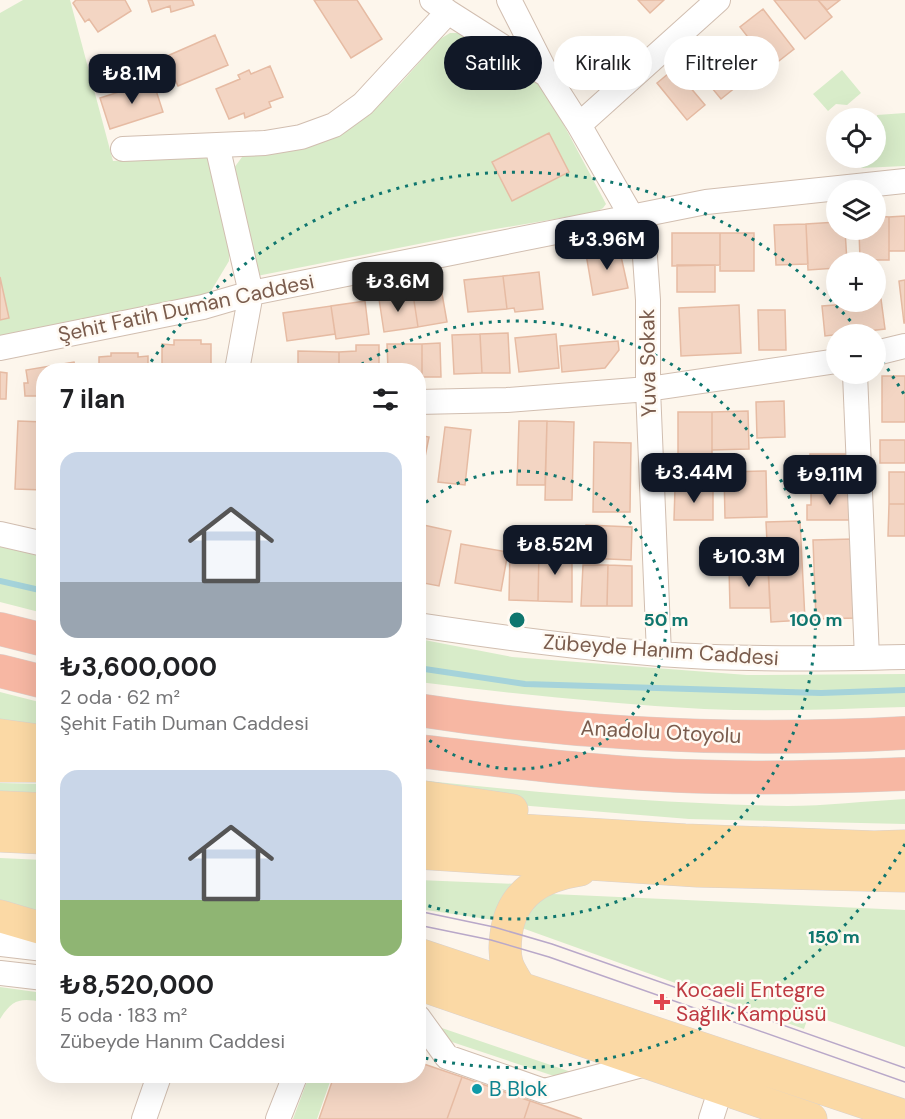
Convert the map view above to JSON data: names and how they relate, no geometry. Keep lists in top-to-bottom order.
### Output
{
  "streets": {
    "highway": ["Anadolu Otoyolu"],
    "street": ["Şehit Fatih Duman Caddesi", "Yuva Sokak", "Zübeyde Hanım Caddesi"]
  },
  "crossings": [
    ["Şehit Fatih Duman Caddesi", "Yuva Sokak"],
    ["Yuva Sokak", "Zübeyde Hanım Caddesi"]
  ],
  "places": {
    "health": ["Kocaeli Entegre Sağlık Kampüsü"],
    "other": ["B Blok"]
  },
  "page": {
    "chip": ["Satılık", "Kiralık", "Filtreler"],
    "price": [
      "₺8.1M",
      "₺3.96M",
      "₺3.6M",
      "₺3.44M",
      "₺9.11M",
      "₺8.52M",
      "₺10.3M"
    ],
    "map_buttons": ["+", "−"],
    "heading": "7 ilan",
    "list": [
      {
        "name": "₺3,600,000",
        "note": "2 oda · 62 m² · Şehit Fatih Duman Caddesi"
      },
      {
        "name": "₺8,520,000",
        "note": "5 oda · 183 m² · Zübeyde Hanım Caddesi"
      }
    ]
  },
  "rings": ["50 m", "100 m", "150 m"]
}
